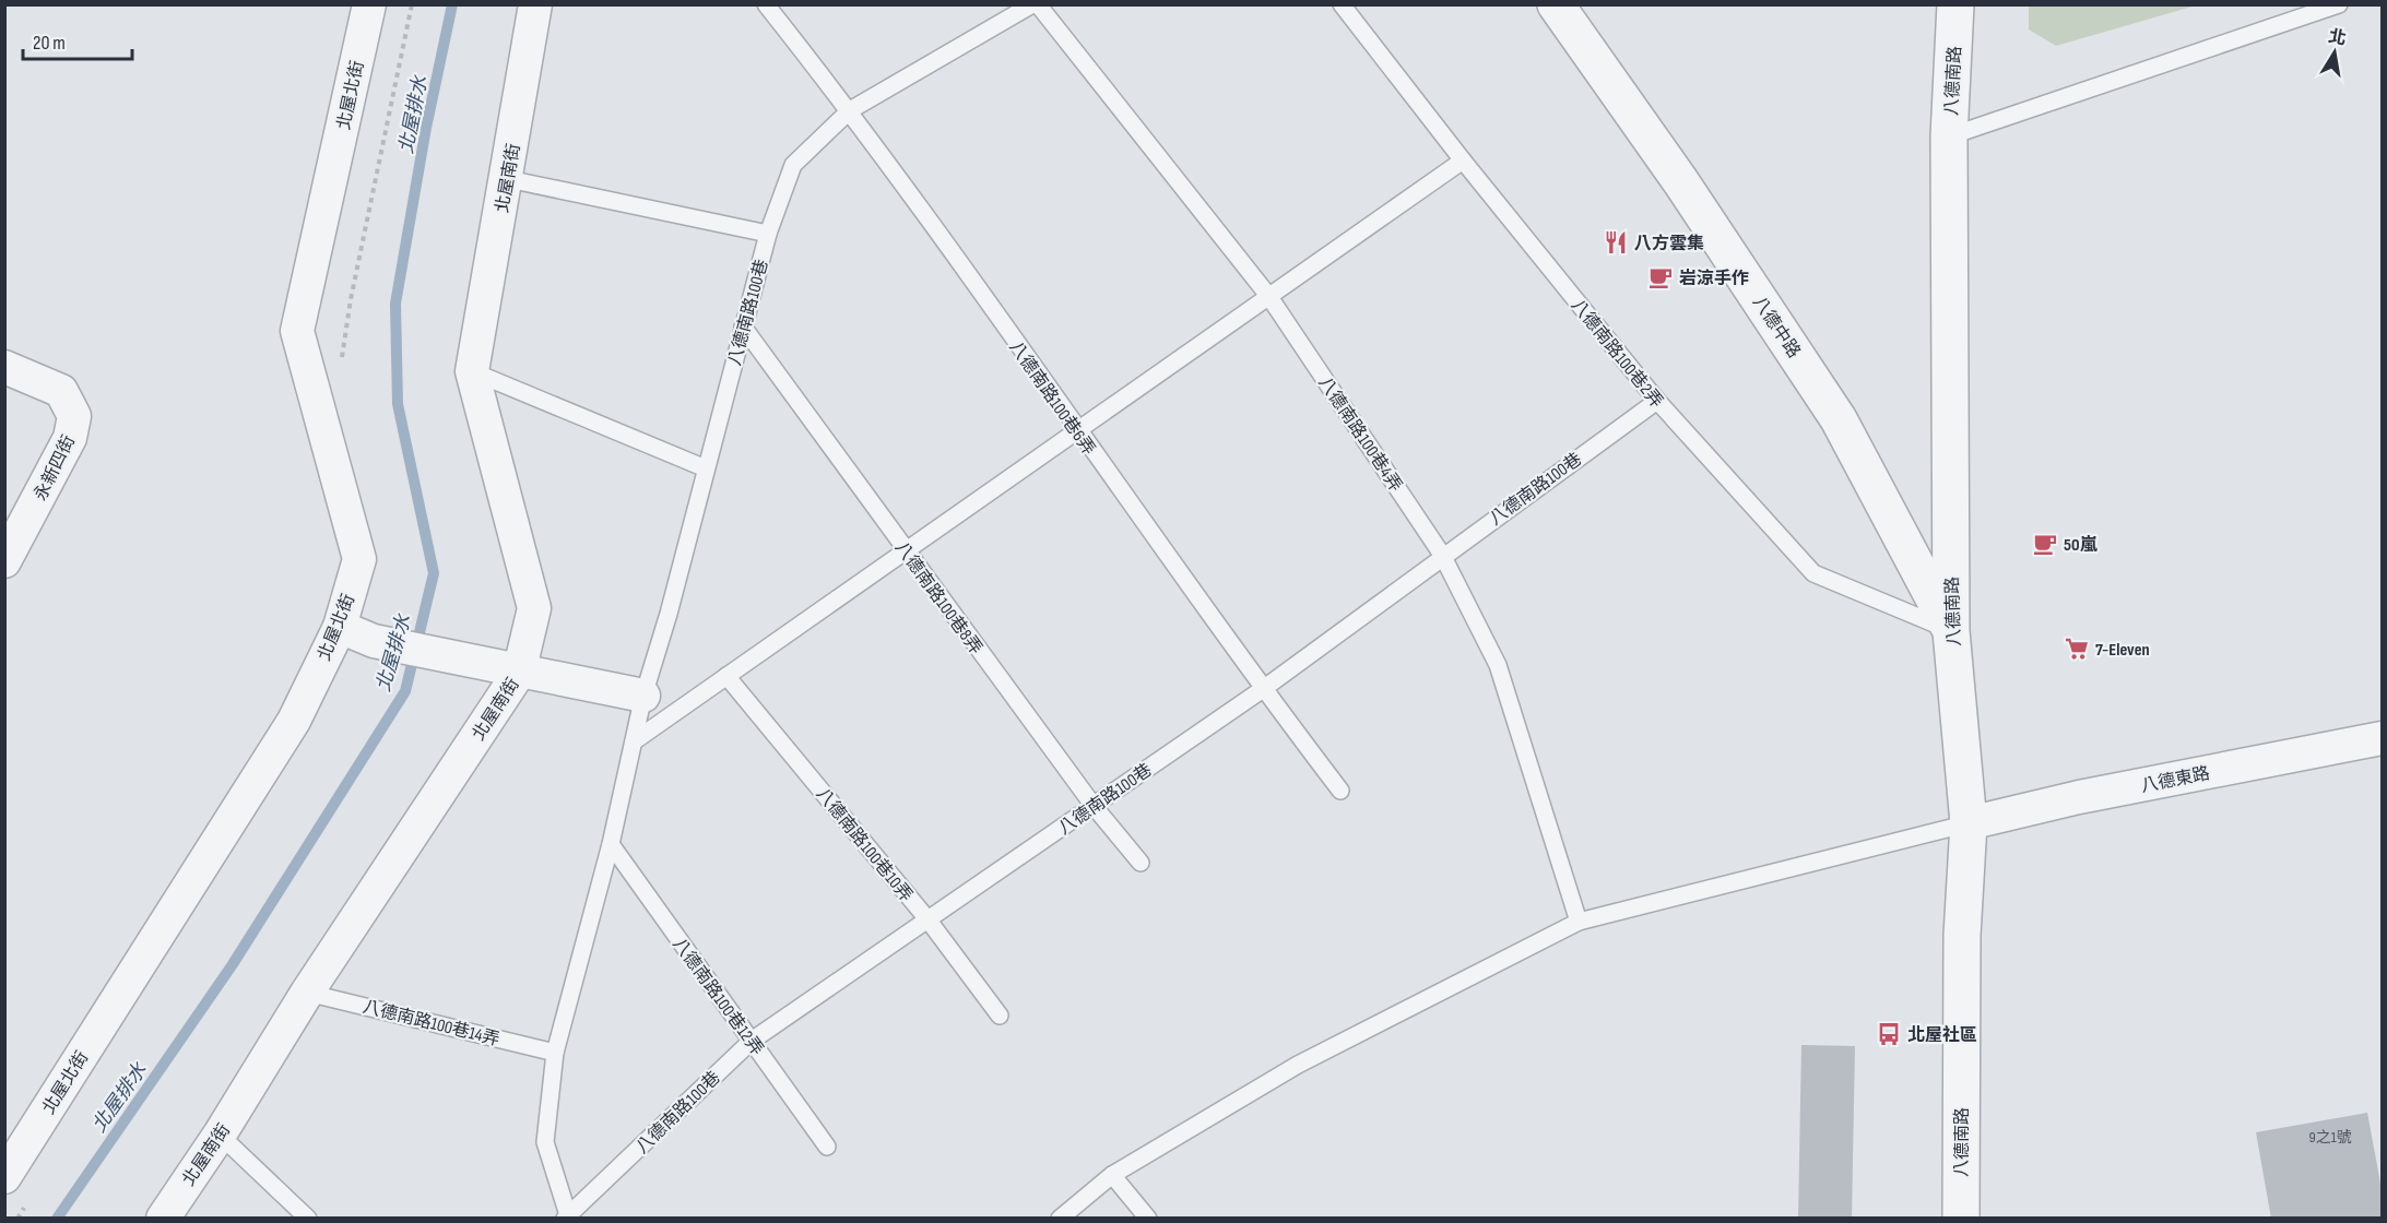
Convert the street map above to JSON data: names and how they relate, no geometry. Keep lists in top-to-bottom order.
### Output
{
  "streets": {
    "street": [
      "八德南路",
      "北屋北街",
      "北屋南街",
      "八德中路",
      "永新四街",
      "八德東路"
    ],
    "lane": [
      "八德南路100巷",
      "八德南路100巷2弄",
      "八德南路100巷6弄",
      "八德南路100巷4弄",
      "八德南路100巷8弄",
      "八德南路100巷10弄",
      "八德南路100巷12弄",
      "八德南路100巷14弄"
    ]
  },
  "crossings": [
    ["八德南路", "八德中路"],
    ["八德南路", "八德南路100巷2弄"],
    ["八德南路", "八德東路"],
    ["北屋南街", "八德南路100巷14弄"],
    ["八德南路100巷", "八德南路100巷2弄"],
    ["八德南路100巷", "八德南路100巷6弄"],
    ["八德南路100巷", "八德南路100巷4弄"],
    ["八德南路100巷", "八德南路100巷8弄"],
    ["八德南路100巷", "八德南路100巷10弄"],
    ["八德南路100巷", "八德南路100巷12弄"],
    ["八德南路100巷", "八德南路100巷14弄"],
    ["八德中路", "八德南路100巷2弄"]
  ],
  "water": ["北屋排水"],
  "places": {
    "restaurant": ["八方雲集"],
    "cafe": ["岩涼手作", "50嵐"],
    "supermarket": ["7-Eleven"],
    "bus stop": ["北屋社區"]
  },
  "house_numbers": ["9之1號"],
  "scale_bar": "20 m",
  "north": "top"
}
